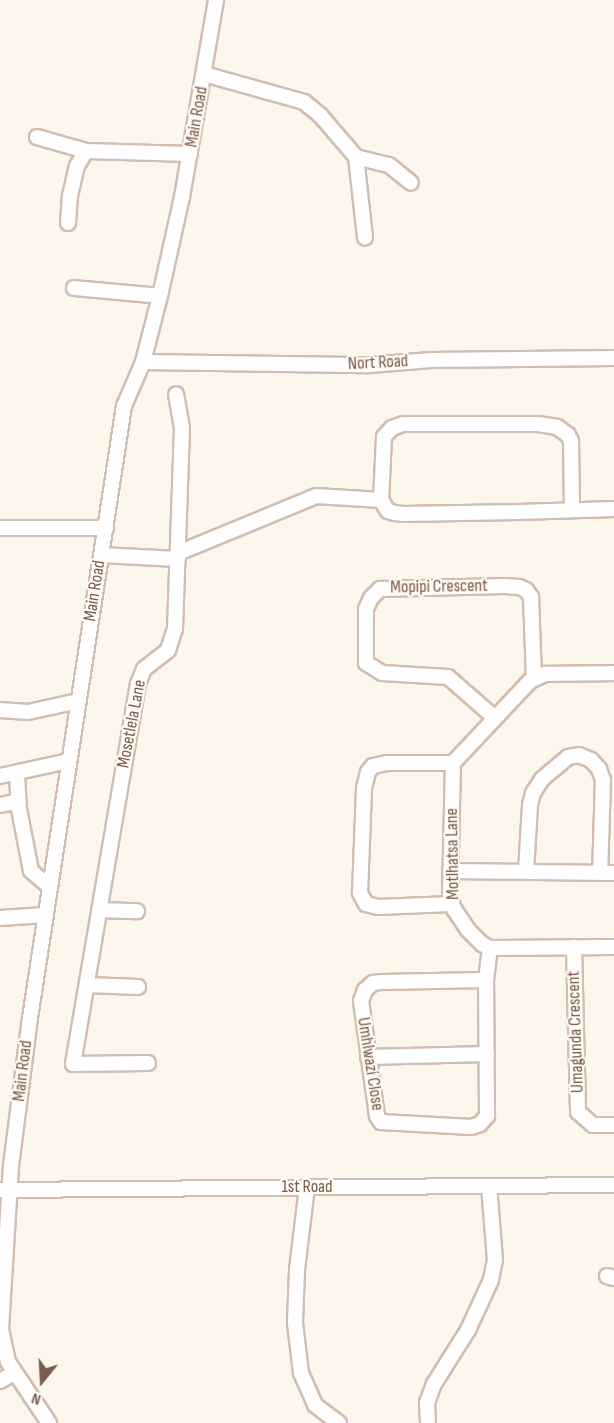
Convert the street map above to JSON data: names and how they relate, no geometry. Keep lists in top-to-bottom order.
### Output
{
  "streets": {
    "street": [
      "Main Road",
      "Nort Road",
      "Mopipi Crescent",
      "Mosetlela Lane",
      "Motlhatsa Lane",
      "Umagunda Crescent",
      "Umhlwazi Close",
      "1st Road"
    ]
  },
  "crossings": [
    ["Main Road", "Nort Road"],
    ["Main Road", "1st Road"],
    ["Motlhatsa Lane", "Umhlwazi Close"]
  ],
  "north": "bottom"
}
